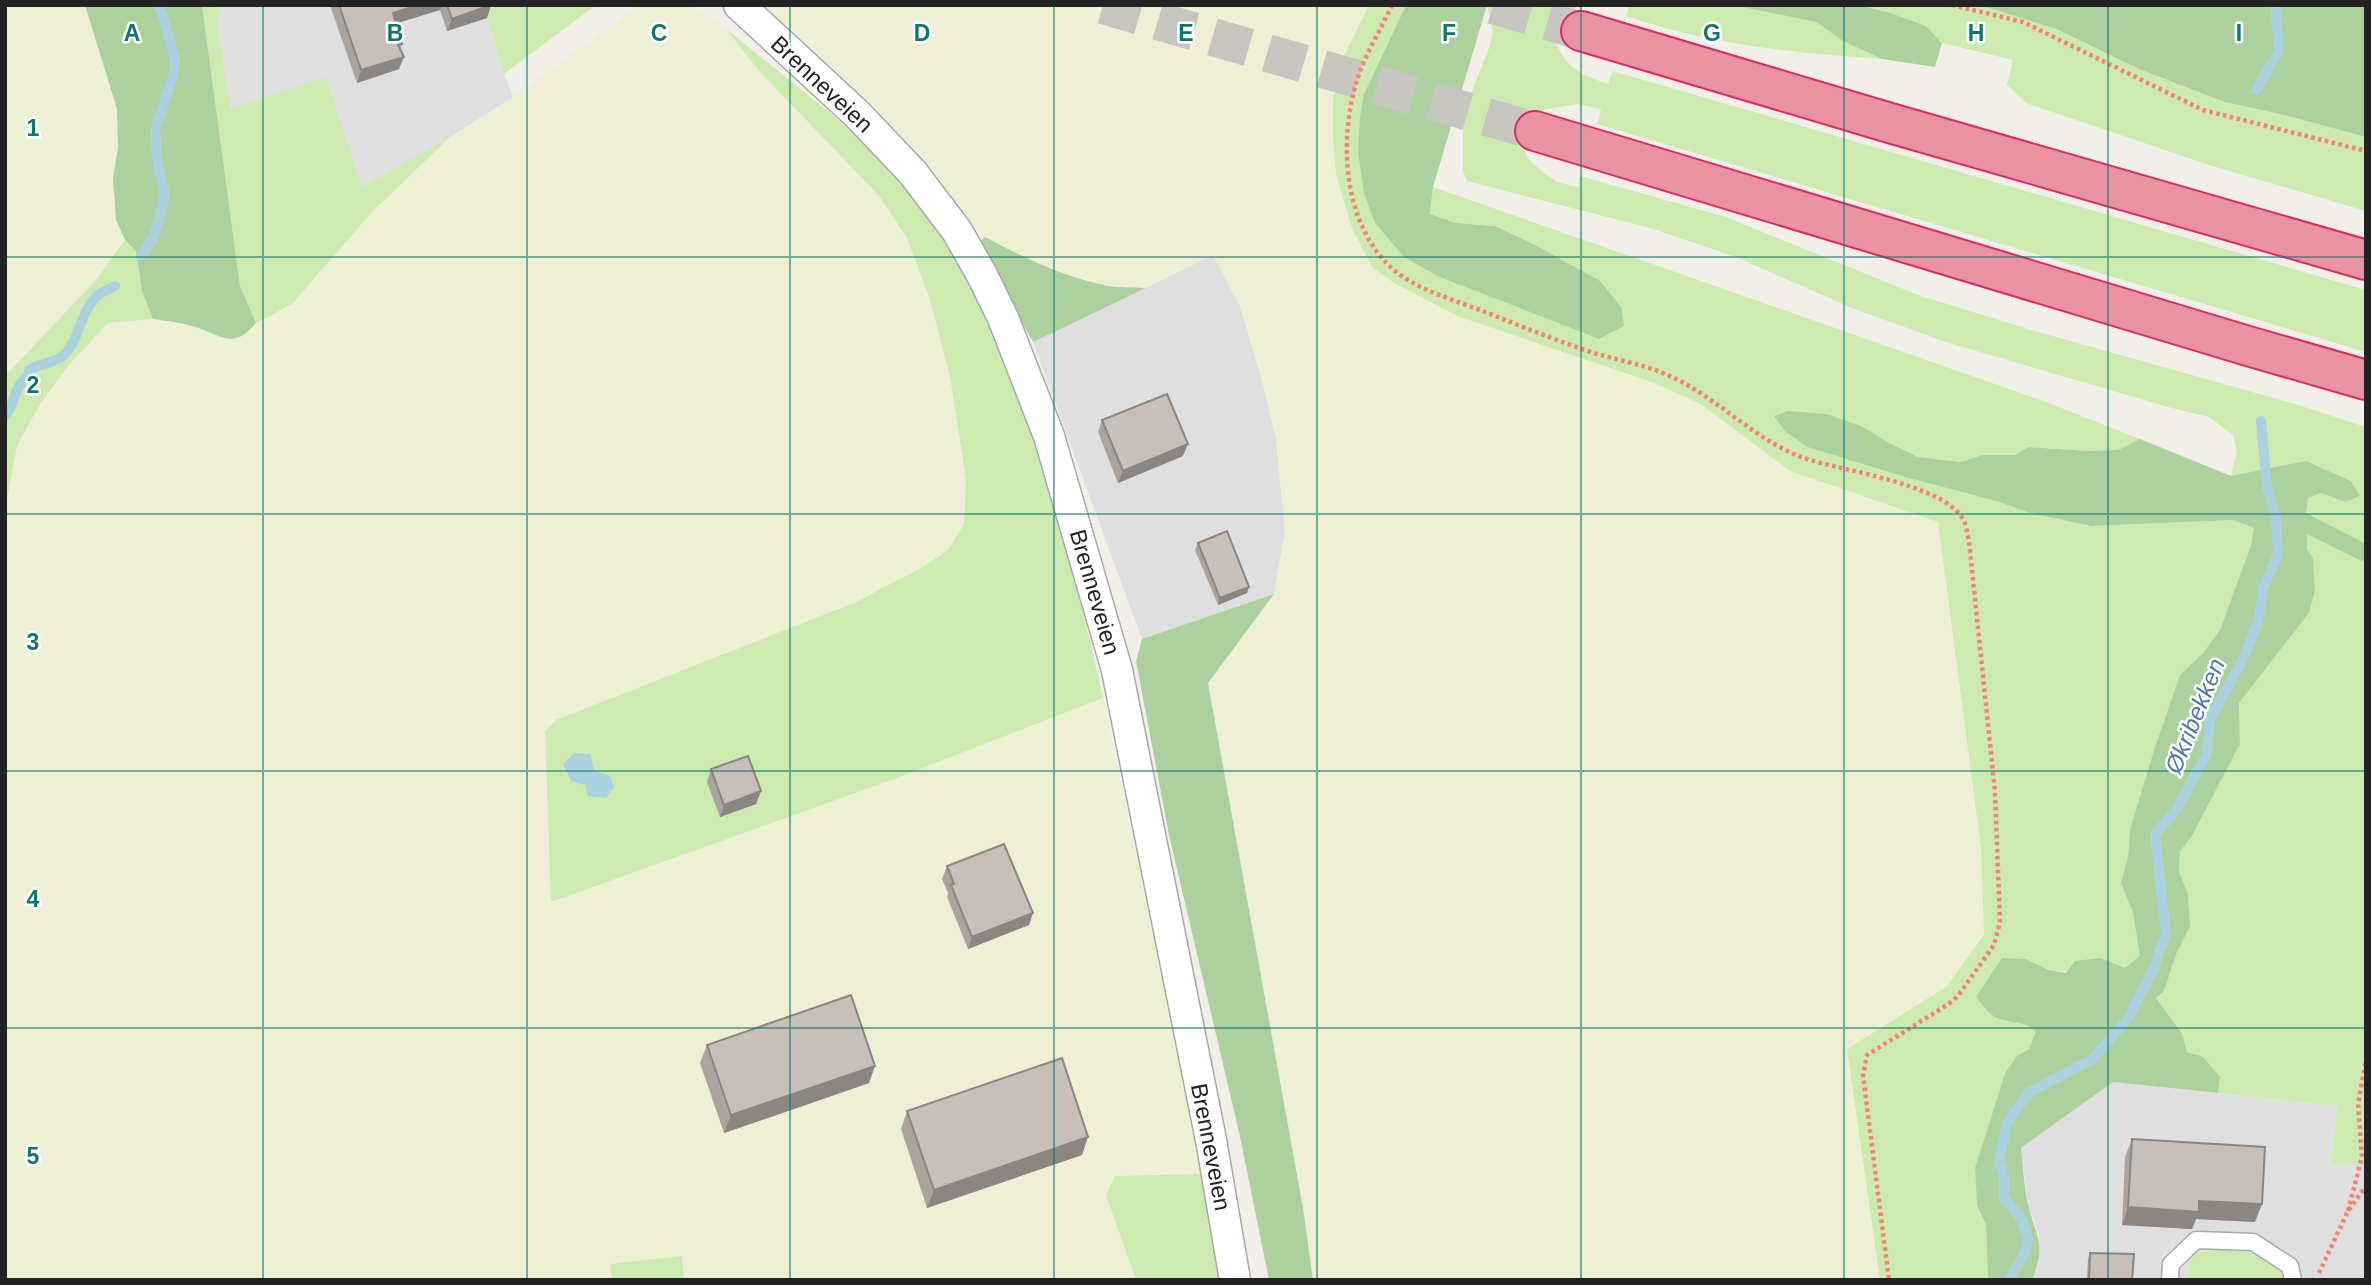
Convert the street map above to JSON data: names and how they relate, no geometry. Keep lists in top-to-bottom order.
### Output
{
  "streets": {
    "street": ["Brenneveien"]
  },
  "water": ["Økribekken"],
  "grid": {
    "columns": [
      "A",
      "B",
      "C",
      "D",
      "E",
      "F",
      "G",
      "H",
      "I"
    ],
    "rows": [
      "1",
      "2",
      "3",
      "4",
      "5"
    ]
  }
}
